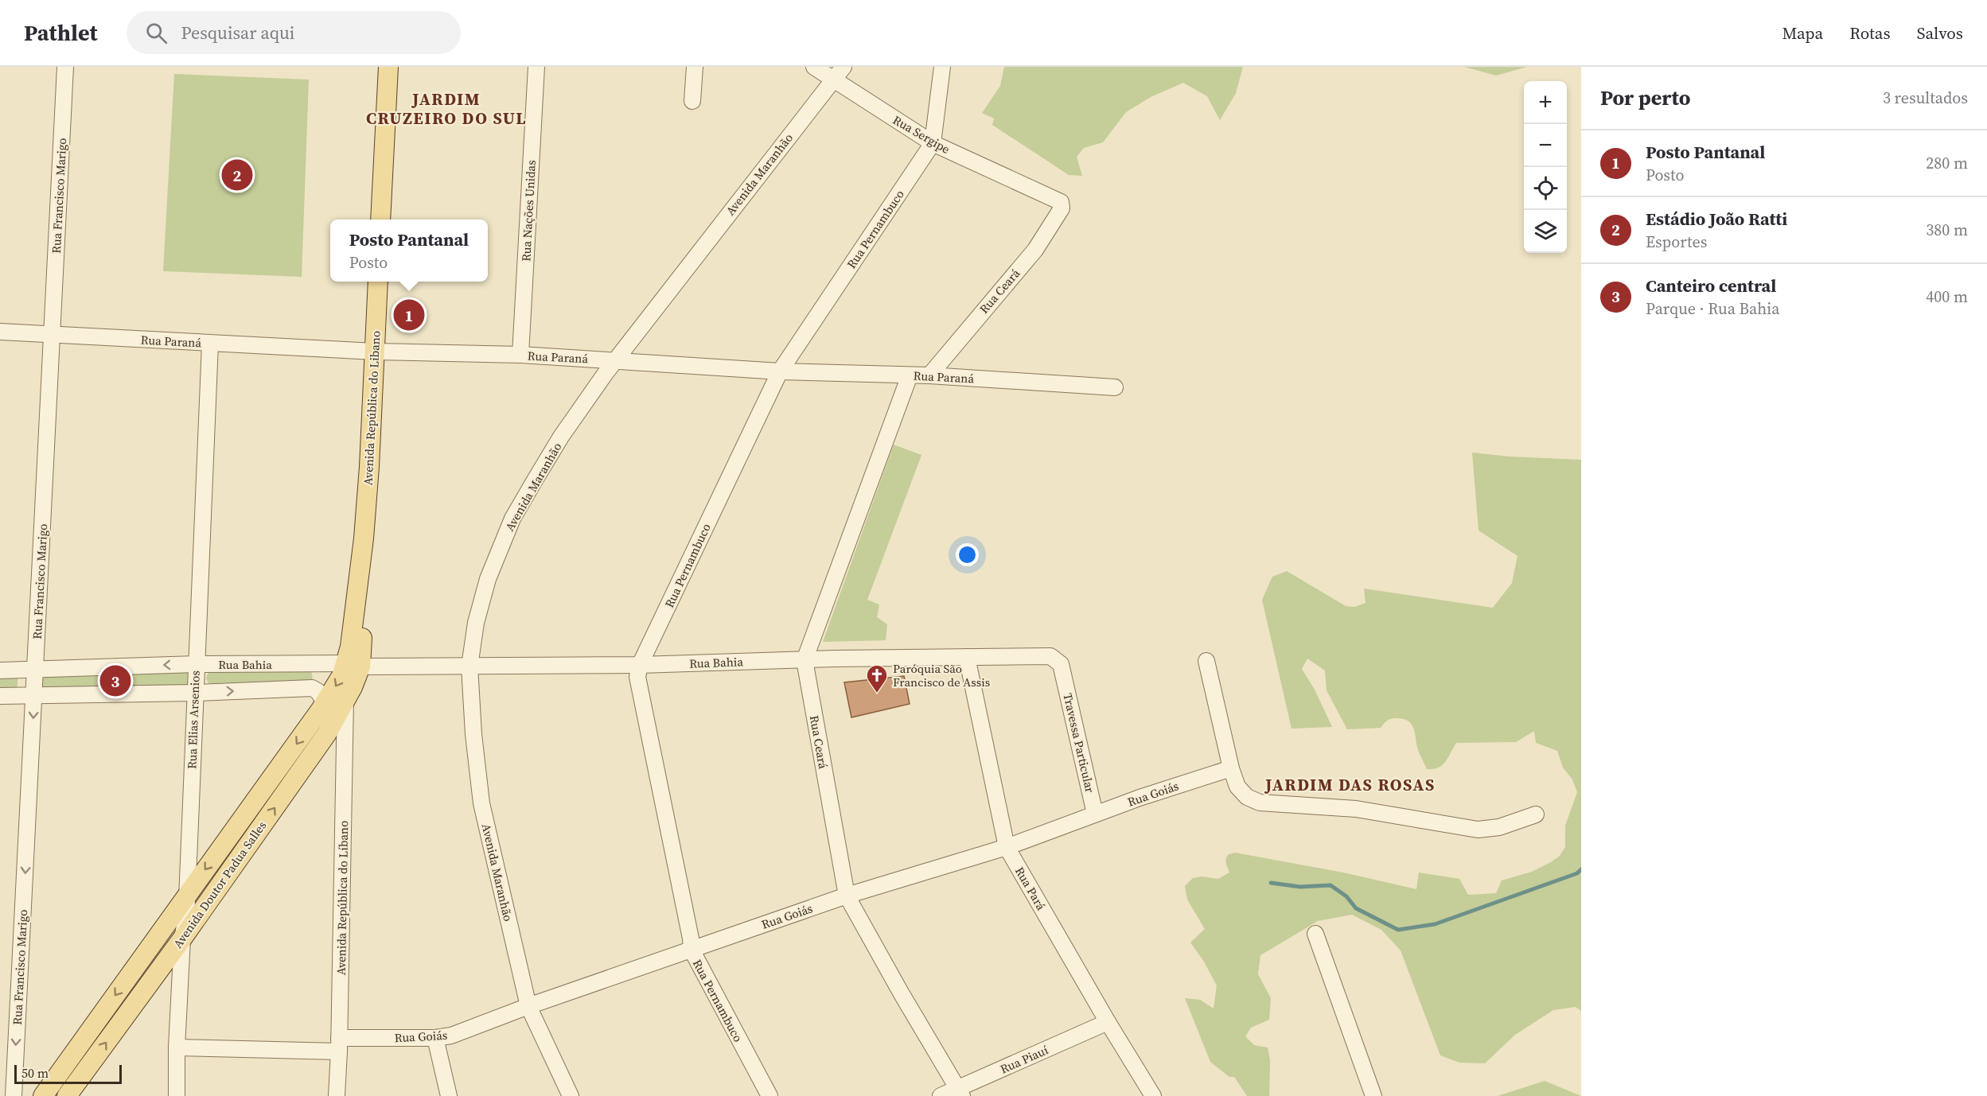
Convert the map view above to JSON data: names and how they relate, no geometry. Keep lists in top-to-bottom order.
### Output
{
  "streets": {
    "main road": ["Avenida República do Libano", "Avenida Doutor Padua Salles"],
    "street": [
      "Rua Sergipe",
      "Avenida Maranhão",
      "Rua Francisco Marigo",
      "Rua Nações Unidas",
      "Rua Pernambuco",
      "Rua Ceará",
      "Rua Paraná",
      "Rua Bahia",
      "Rua Elias Arsenios",
      "Travessa Particular",
      "Rua Goiás",
      "Rua Pará",
      "Avenida República do Líbano",
      "Rua Piauí"
    ]
  },
  "crossings": [
    ["Rua Sergipe", "Avenida Maranhão"],
    ["Rua Sergipe", "Rua Pernambuco"],
    ["Rua Sergipe", "Rua Ceará"],
    ["Avenida Maranhão", "Rua Paraná"],
    ["Avenida Maranhão", "Rua Bahia"],
    ["Avenida Maranhão", "Rua Goiás"],
    ["Rua Francisco Marigo", "Rua Paraná"],
    ["Rua Francisco Marigo", "Rua Bahia"],
    ["Rua Nações Unidas", "Rua Paraná"],
    ["Rua Pernambuco", "Rua Paraná"],
    ["Rua Pernambuco", "Rua Bahia"],
    ["Rua Pernambuco", "Rua Goiás"],
    ["Rua Ceará", "Rua Paraná"],
    ["Rua Ceará", "Rua Bahia"],
    ["Rua Ceará", "Rua Goiás"],
    ["Rua Ceará", "Rua Piauí"],
    ["Rua Paraná", "Avenida República do Libano"],
    ["Rua Paraná", "Rua Elias Arsenios"],
    ["Avenida República do Libano", "Rua Bahia"],
    ["Avenida República do Libano", "Avenida Doutor Padua Salles"],
    ["Rua Bahia", "Rua Elias Arsenios"],
    ["Rua Bahia", "Travessa Particular"],
    ["Rua Bahia", "Avenida Doutor Padua Salles"],
    ["Rua Bahia", "Rua Pará"],
    ["Rua Elias Arsenios", "Rua Goiás"],
    ["Rua Elias Arsenios", "Avenida Doutor Padua Salles"],
    ["Travessa Particular", "Rua Goiás"],
    ["Rua Goiás", "Rua Pará"],
    ["Rua Goiás", "Avenida República do Líbano"],
    ["Avenida Doutor Padua Salles", "Avenida República do Líbano"],
    ["Rua Pará", "Rua Piauí"]
  ],
  "one_way": ["Rua Francisco Marigo"],
  "districts": ["JARDIM CRUZEIRO DO SUL", "JARDIM DAS ROSAS"],
  "places": {
    "church": ["Paróquia São Francisco de Assis"]
  },
  "scale_bar": "50 m",
  "page": {
    "header": "Pathlet",
    "search": "Pesquisar aqui",
    "nav": ["Mapa", "Rotas", "Salvos"],
    "heading": ["Por perto", "3 resultados"],
    "map_buttons": ["+", "−"],
    "list": [
      {
        "mark": "1",
        "name": "Posto Pantanal",
        "note": "Posto",
        "value": "280 m"
      },
      {
        "mark": "2",
        "name": "Estádio João Ratti",
        "note": "Esportes",
        "value": "380 m"
      },
      {
        "mark": "3",
        "name": "Canteiro central",
        "note": "Parque · Rua Bahia",
        "value": "400 m"
      }
    ],
    "pins": ["2", "1", "3"],
    "popup": ["Posto Pantanal", "Posto"],
    "scale": "50 m"
  }
}
